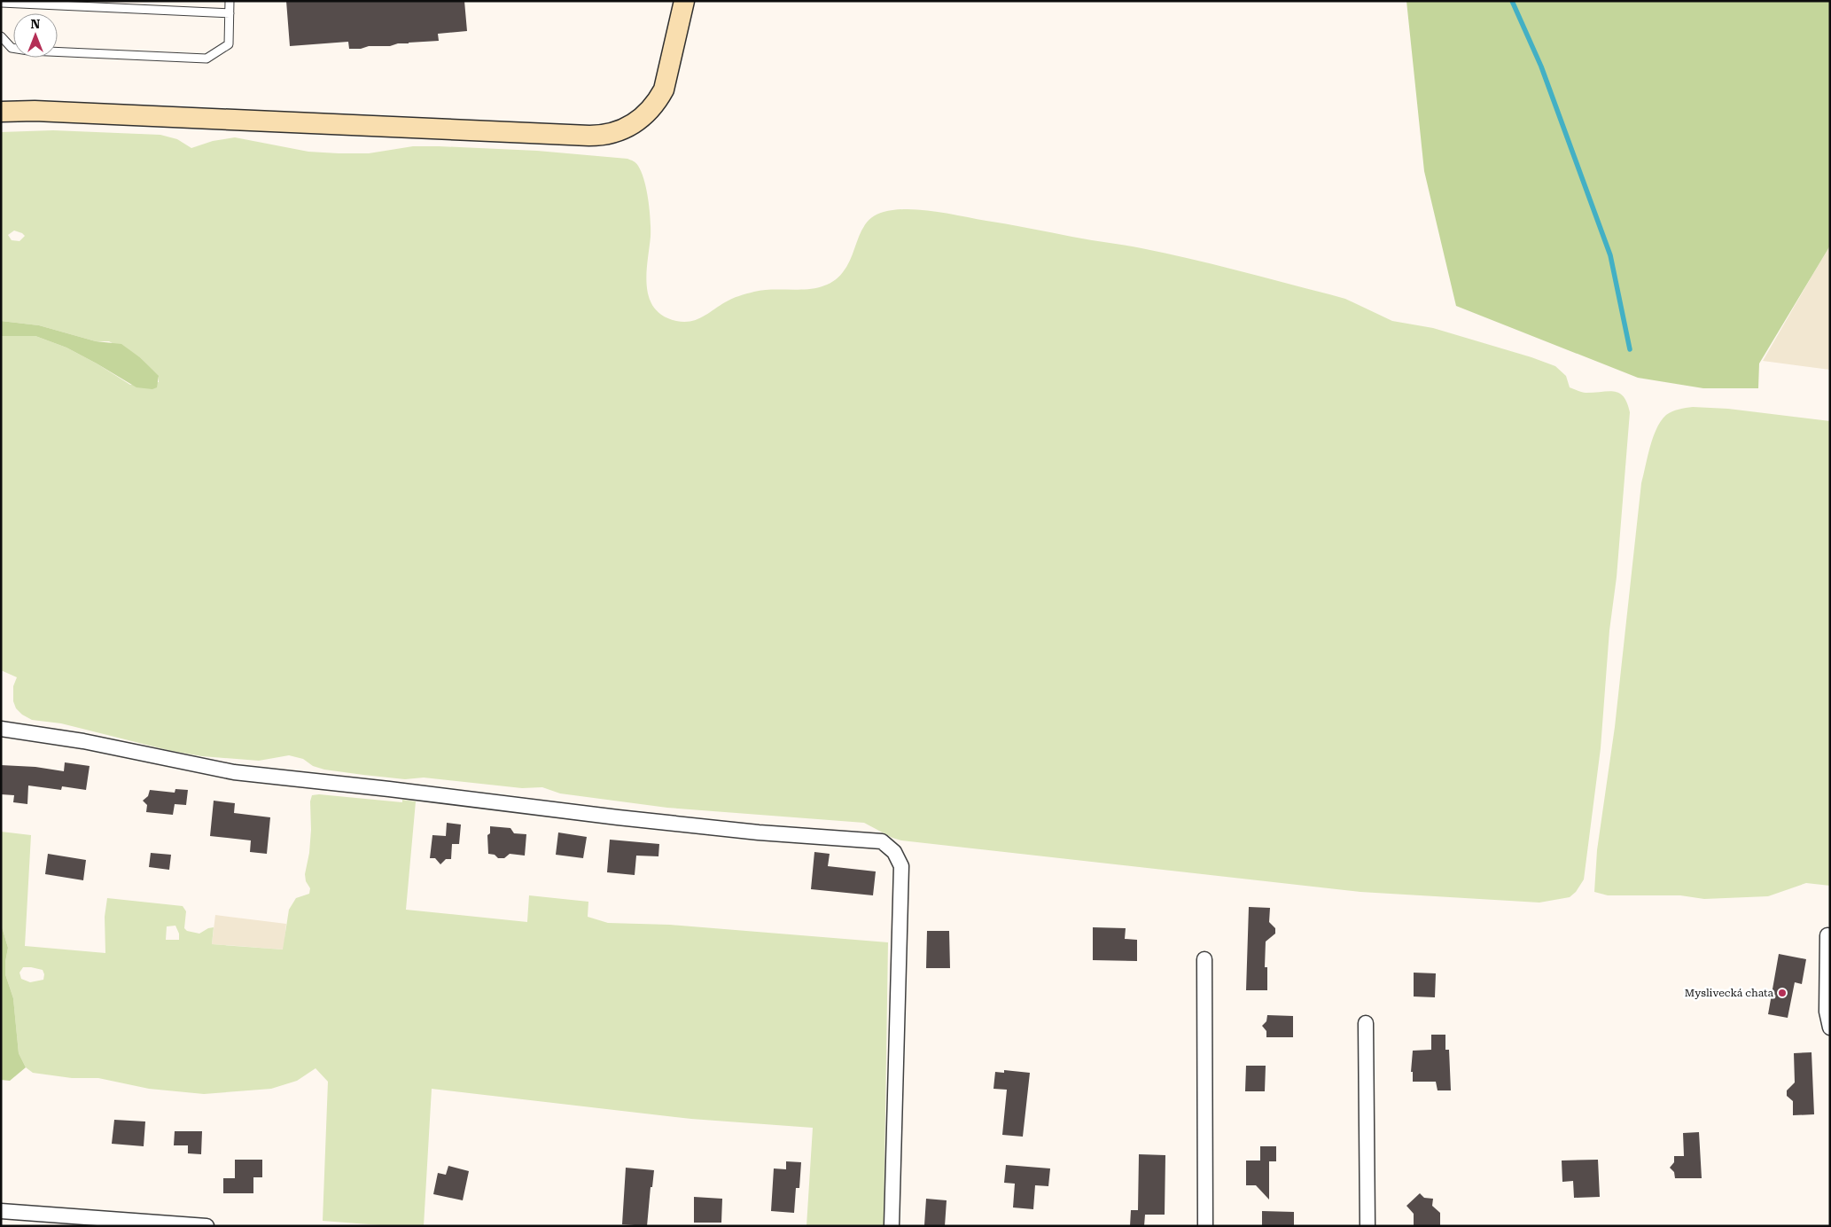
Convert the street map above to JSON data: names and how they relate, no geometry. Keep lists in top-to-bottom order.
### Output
{
  "places": ["Myslivecká chata"],
  "north": "top"
}
